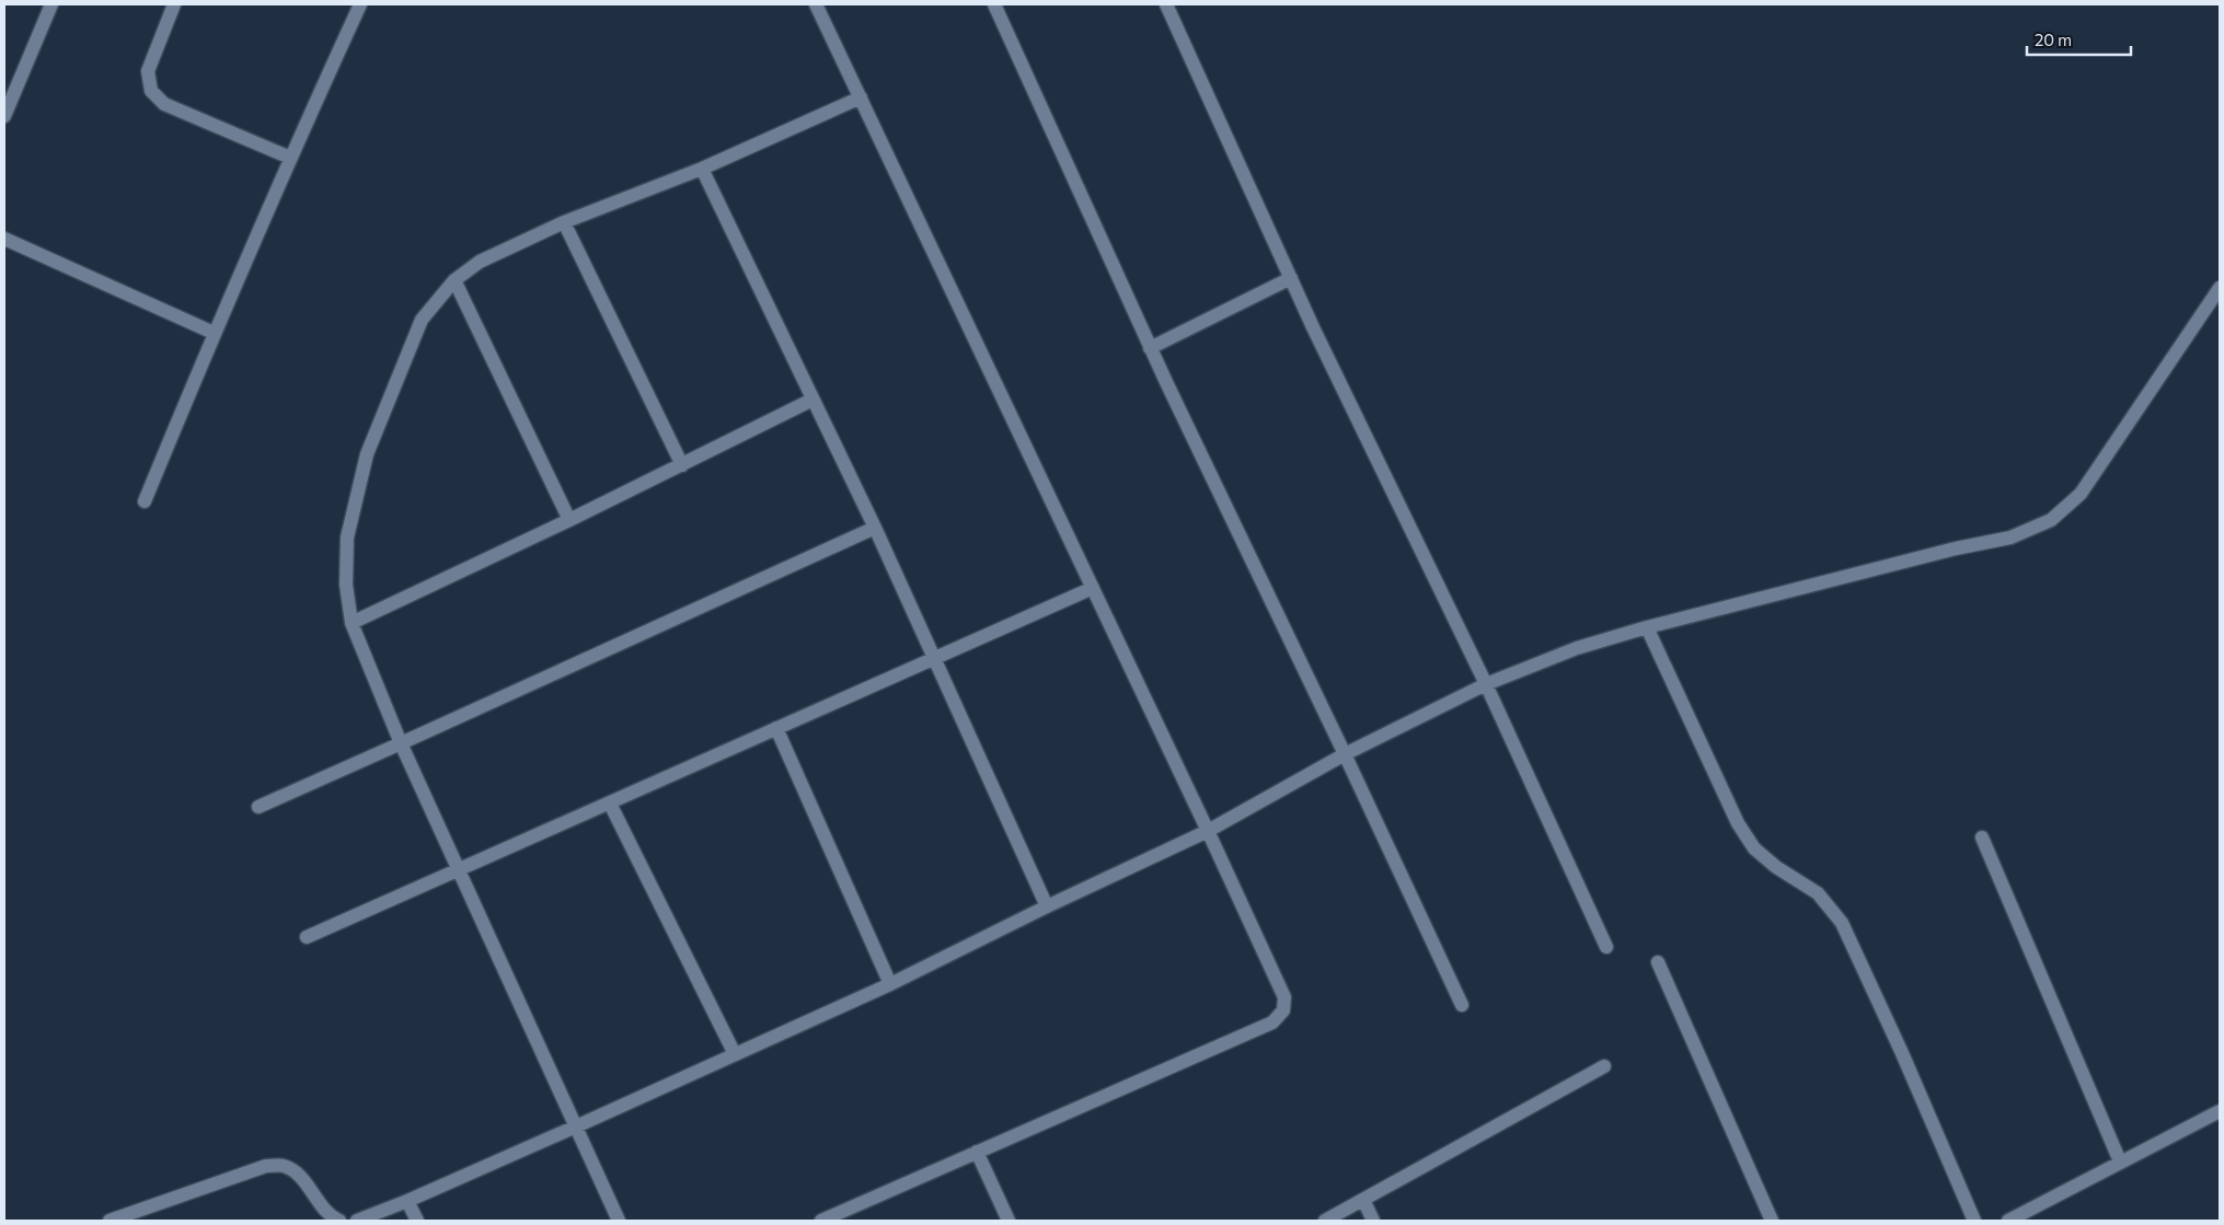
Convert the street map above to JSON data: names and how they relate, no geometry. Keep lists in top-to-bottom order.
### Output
{
  "scale_bar": "20 m"
}
